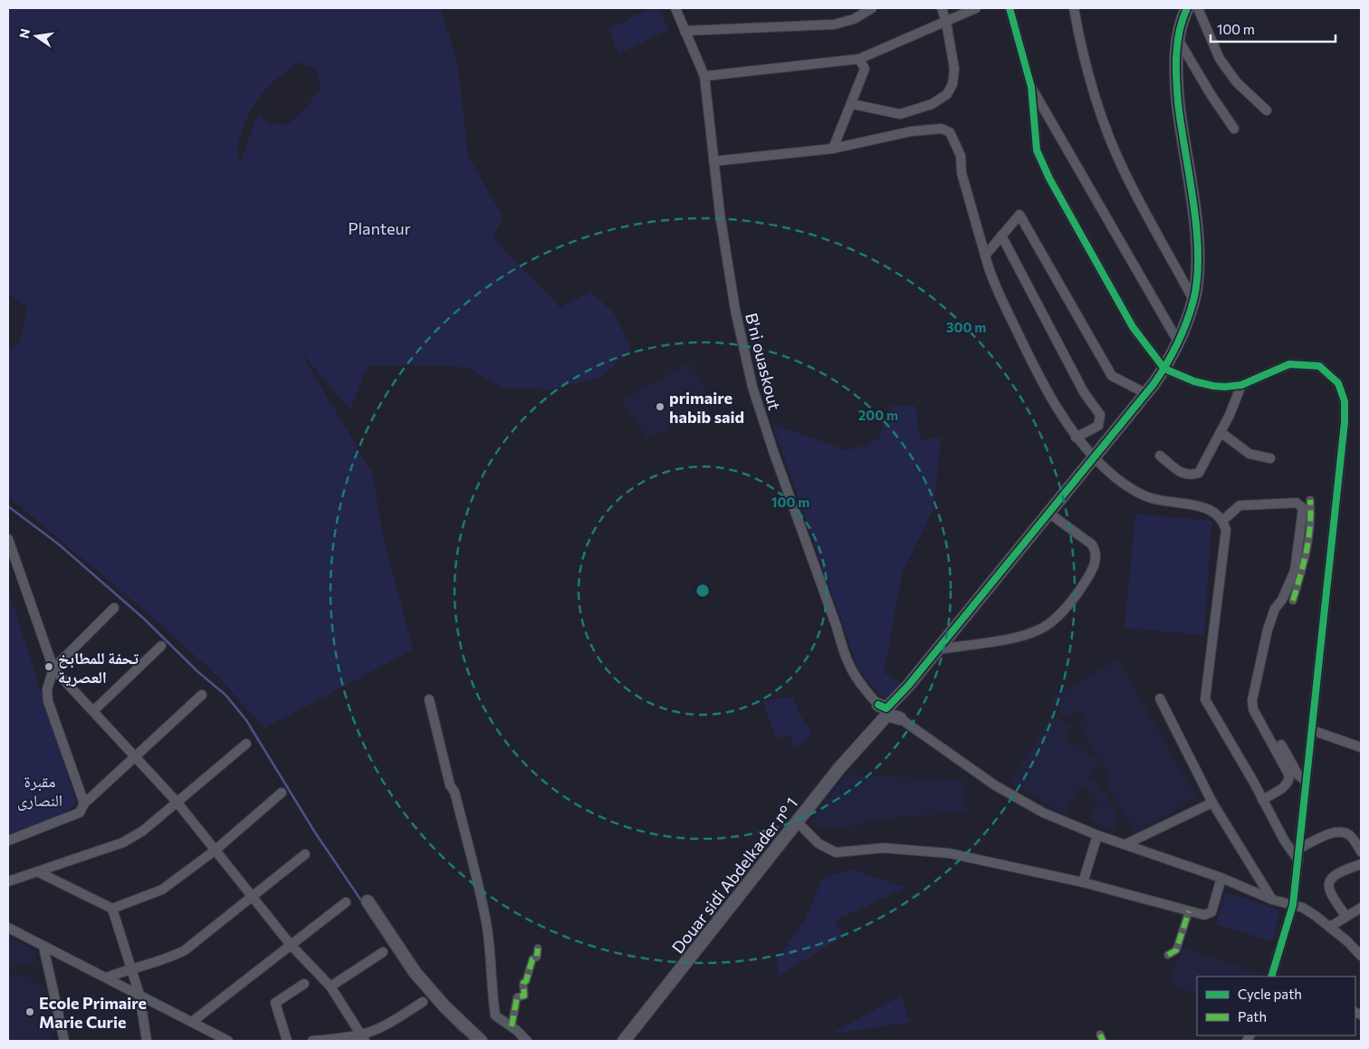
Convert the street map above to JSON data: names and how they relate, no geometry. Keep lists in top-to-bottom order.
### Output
{
  "streets": {
    "street": ["B'ni ouaskout", "Douar sidi Abdelkader n° 1"]
  },
  "crossings": [
    ["B'ni ouaskout", "Douar sidi Abdelkader n° 1"]
  ],
  "parks": ["Planteur", "مقبرة النصارى"],
  "places": ["primaire habib said", "تحفة للمطابخ العصرية", "Ecole Primaire Marie Curie"],
  "legend": ["Cycle path", "Path"],
  "scale_bar": "100 m",
  "north": "left",
  "rings": ["300 m", "200 m", "100 m"]
}
